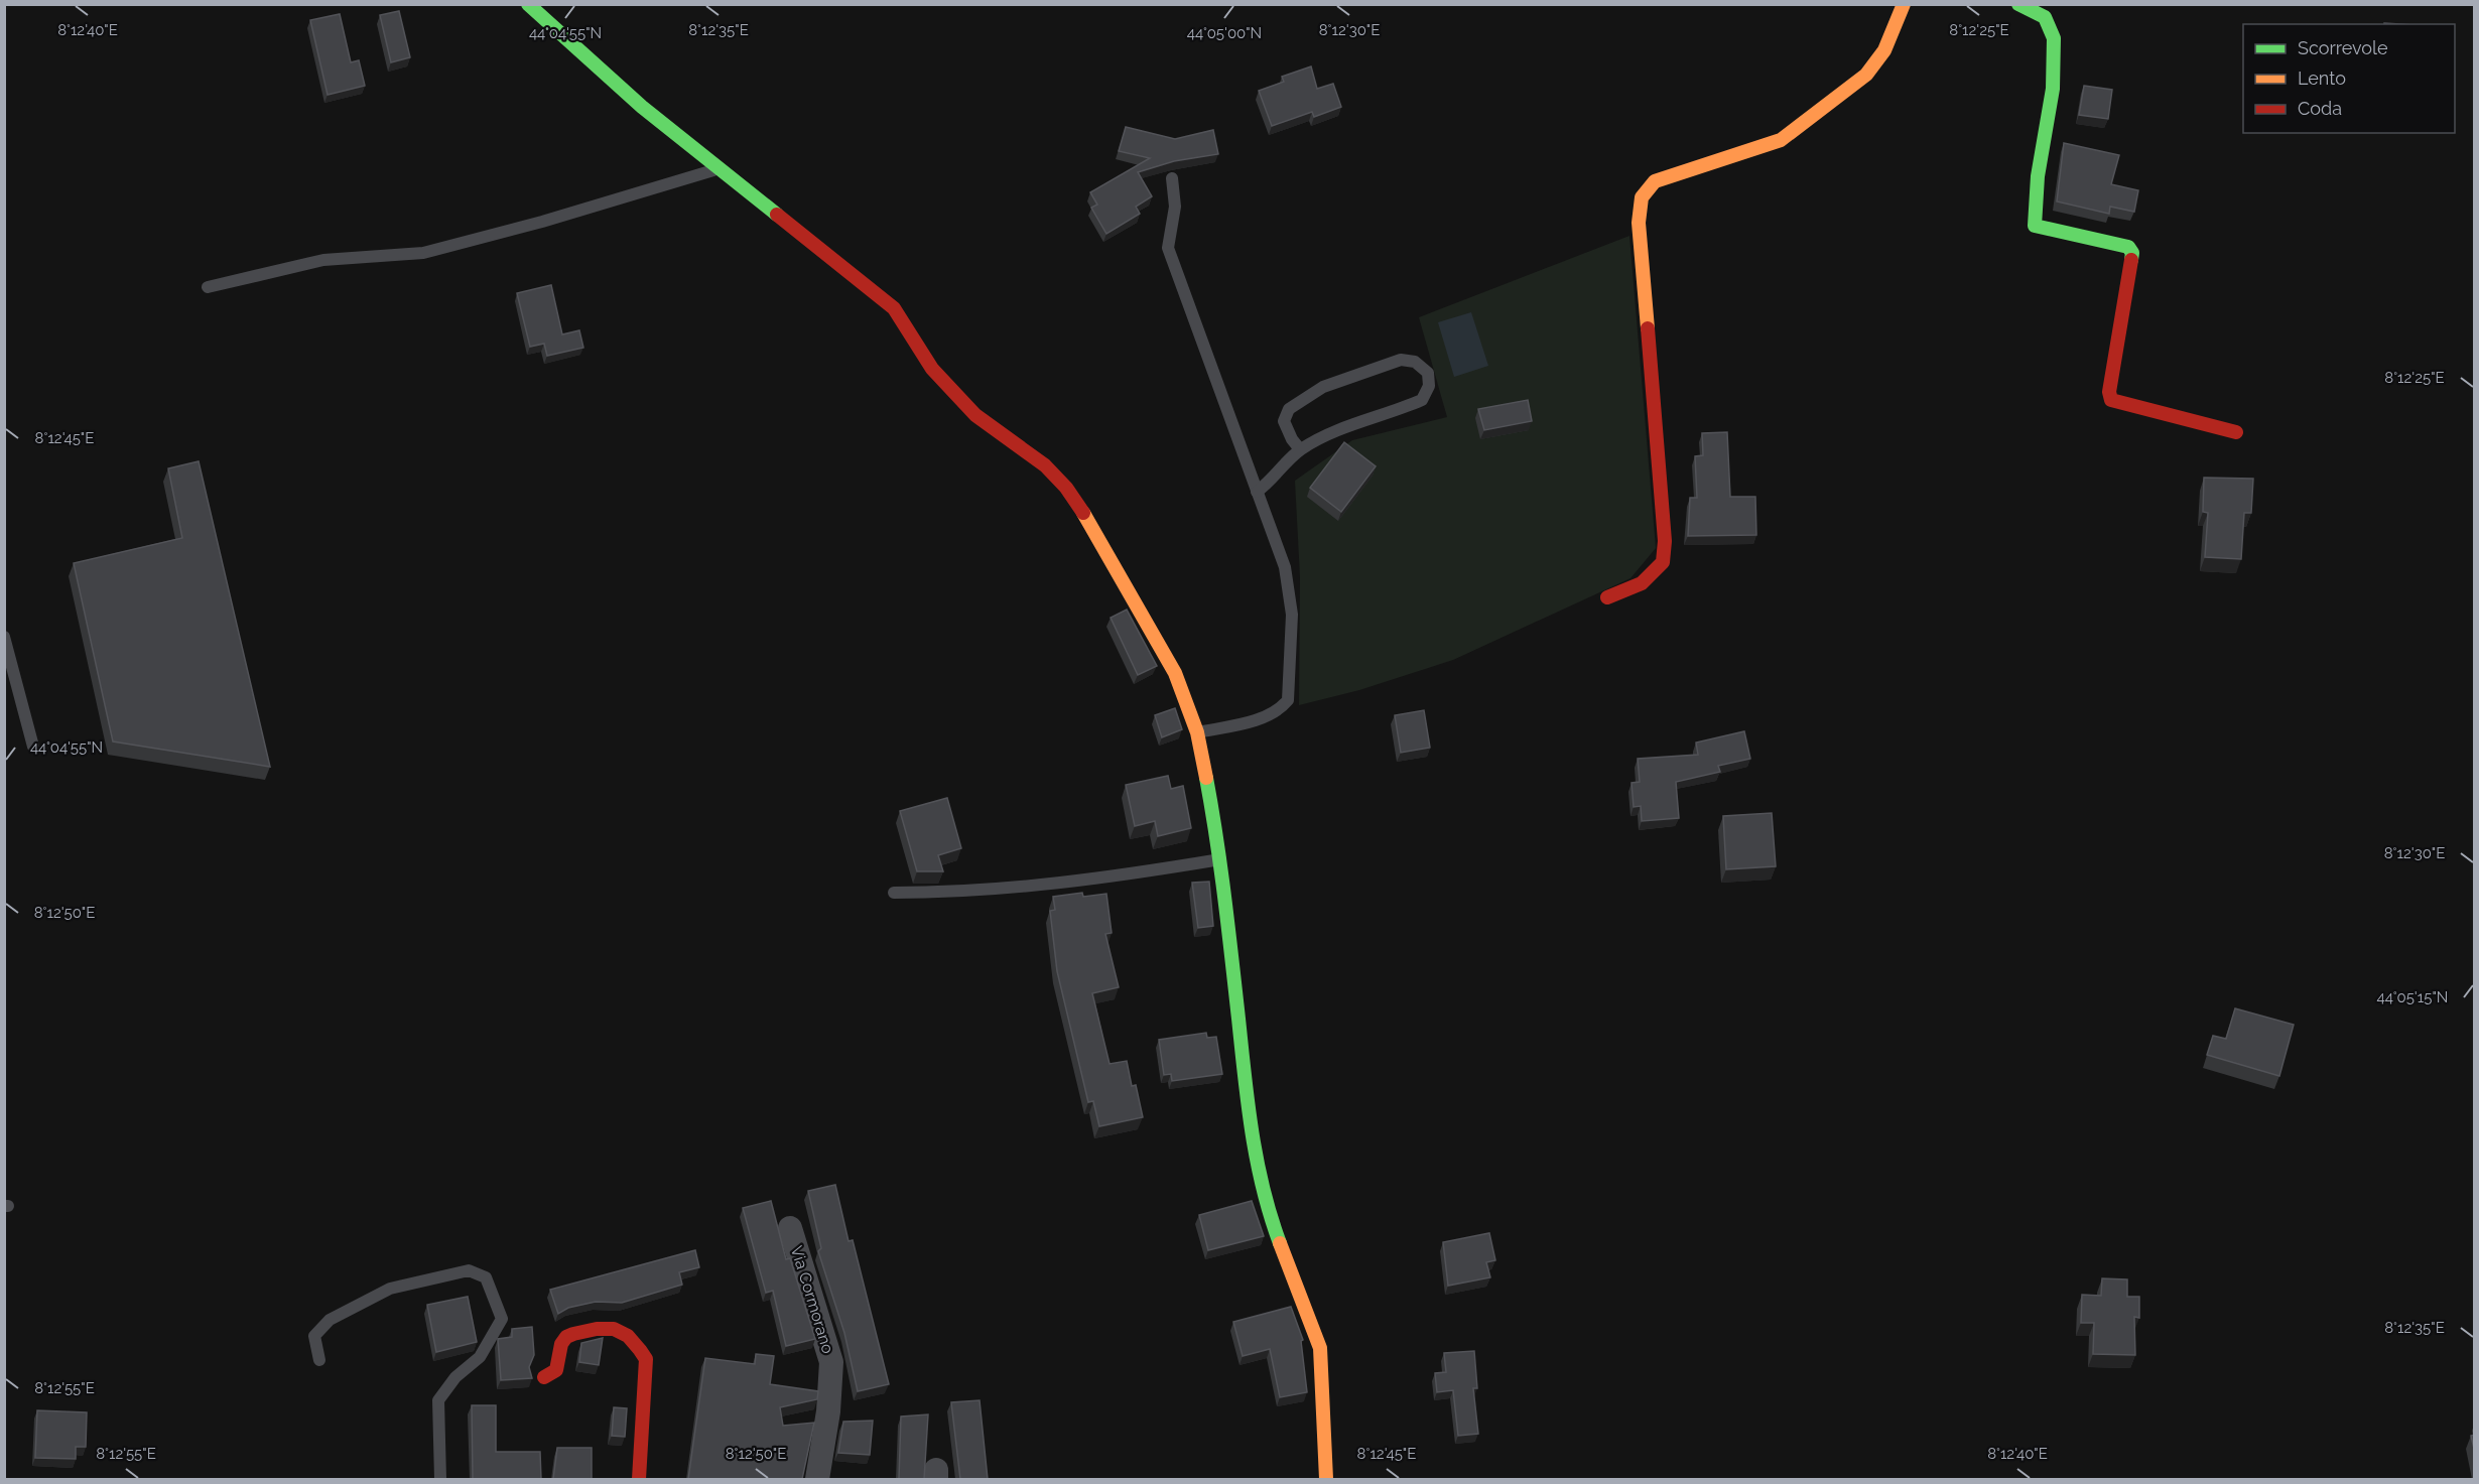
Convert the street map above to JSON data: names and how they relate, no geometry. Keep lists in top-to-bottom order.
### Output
{
  "streets": {
    "street": ["Via Cormorano"]
  },
  "legend": ["Scorrevole", "Lento", "Coda"],
  "coordinates": [
    "8°12'40\"E",
    "8°12'35\"E",
    "8°12'30\"E",
    "8°12'25\"E",
    "44°04'55\"N",
    "44°05'00\"N",
    "8°12'45\"E",
    "8°12'50\"E",
    "44°05'15\"N",
    "8°12'55\"E"
  ]
}
